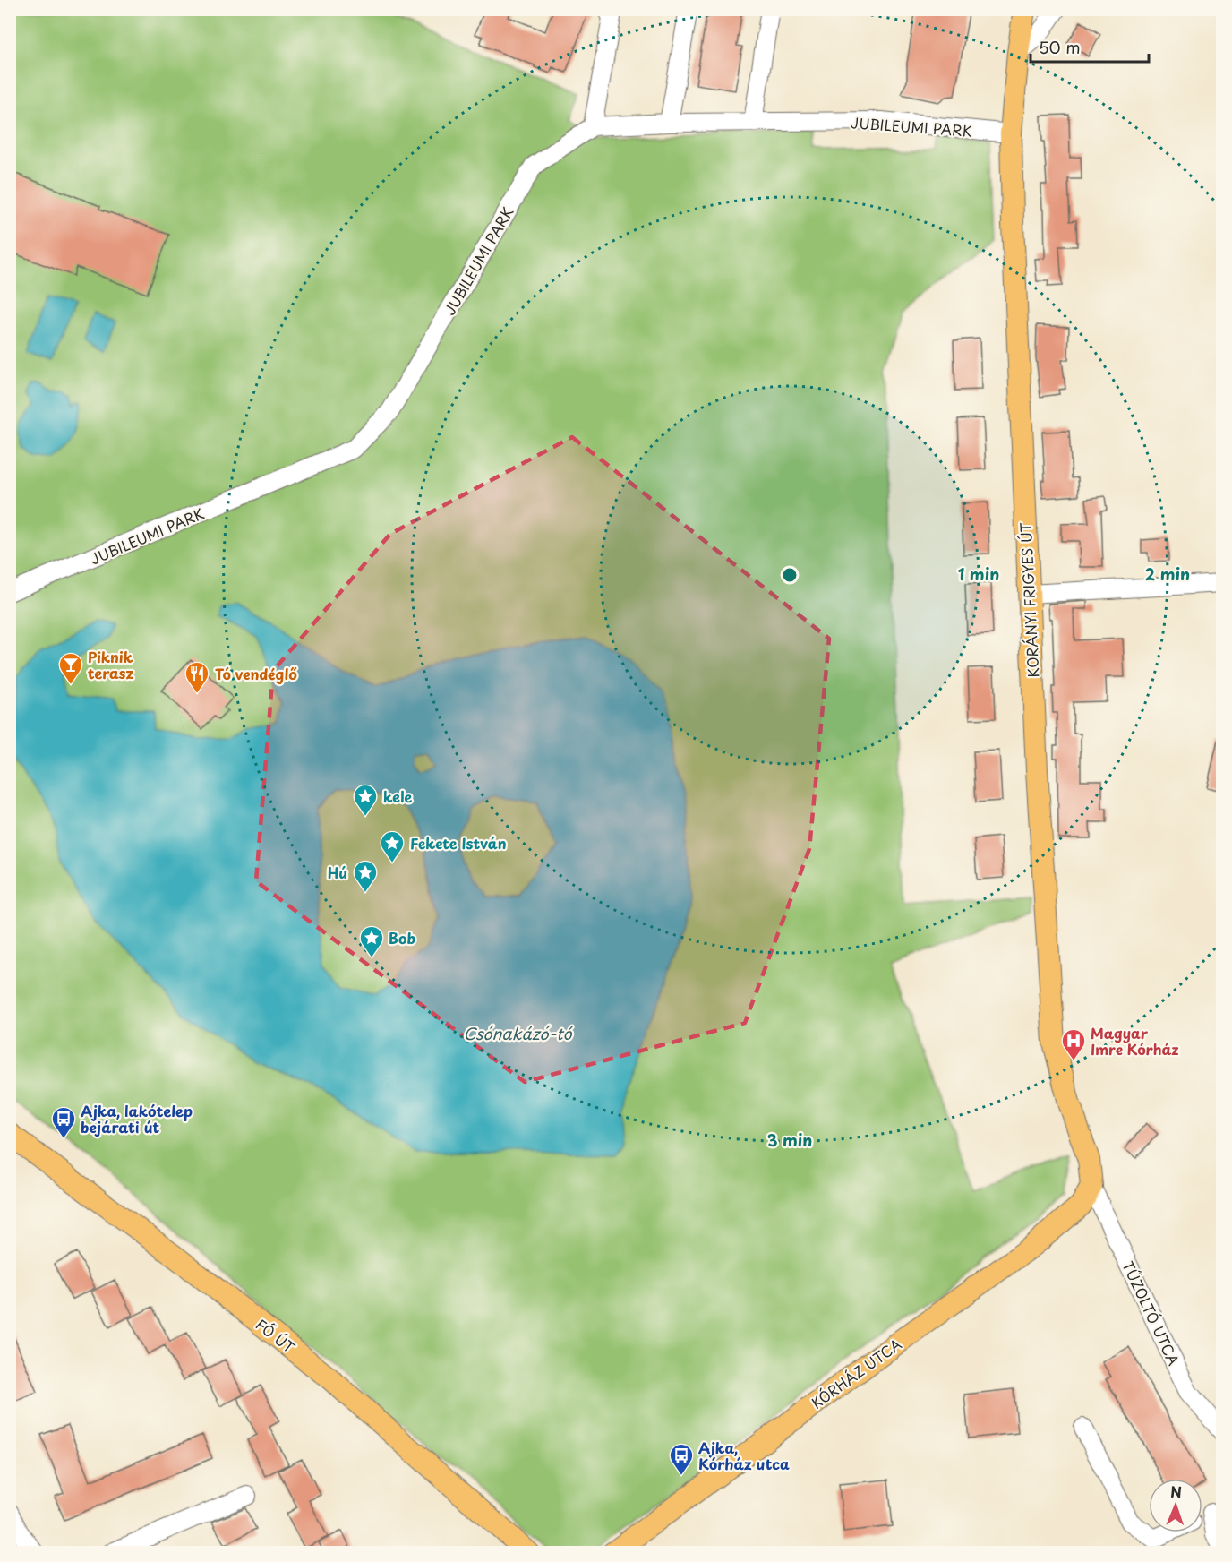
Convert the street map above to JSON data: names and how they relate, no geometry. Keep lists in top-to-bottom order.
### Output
{
  "streets": {
    "main road": ["KORÁNYI FRIGYES ÚT", "FŐ ÚT", "KÓRHÁZ UTCA"],
    "street": ["JUBILEUMI PARK", "TŰZOLTÓ UTCA"]
  },
  "crossings": [
    ["JUBILEUMI PARK", "KORÁNYI FRIGYES ÚT"],
    ["KORÁNYI FRIGYES ÚT", "TŰZOLTÓ UTCA"],
    ["KORÁNYI FRIGYES ÚT", "KÓRHÁZ UTCA"],
    ["TŰZOLTÓ UTCA", "KÓRHÁZ UTCA"]
  ],
  "water": ["Csónakázó-tó"],
  "places": {
    "bar": ["Piknik terasz"],
    "restaurant": ["Tó vendéglő"],
    "place": [
      "kele",
      "Fekete István",
      "Hú",
      "Bob"
    ],
    "hospital": ["Magyar Imre Kórház"],
    "bus stop": ["Ajka, lakótelep bejárati út", "Ajka, Kórház utca"]
  },
  "scale_bar": "50 m",
  "north": "top",
  "rings": ["1 min", "2 min", "3 min"]
}
